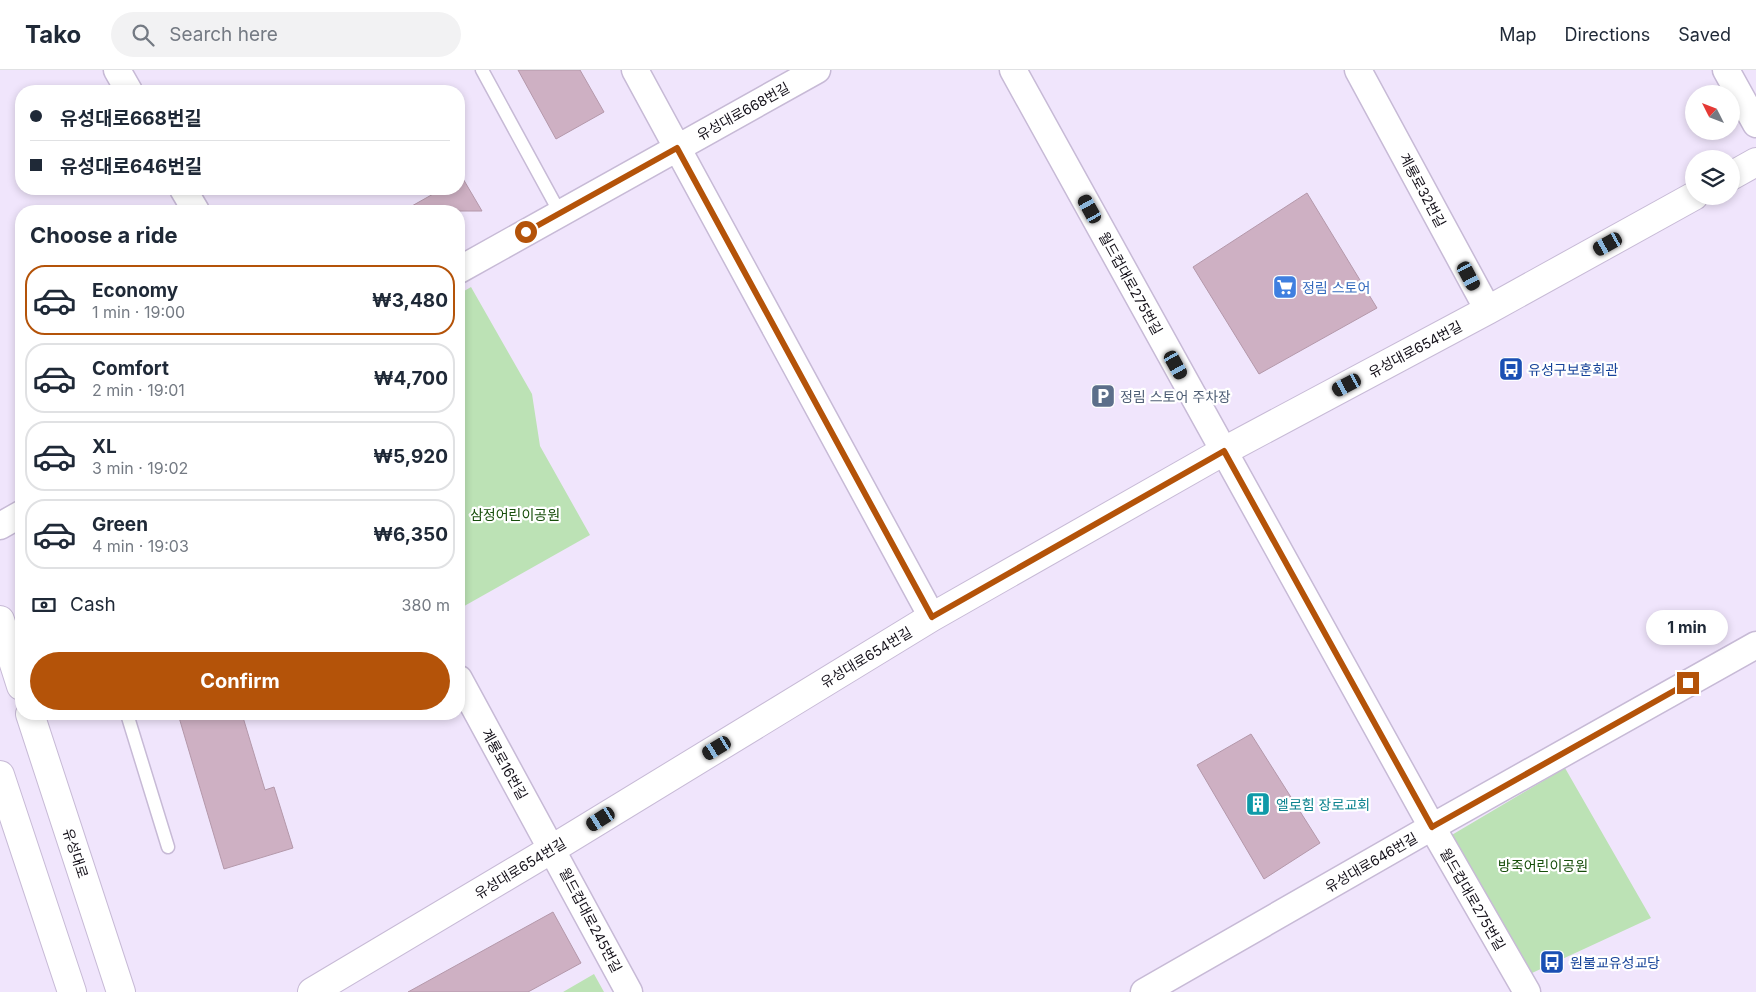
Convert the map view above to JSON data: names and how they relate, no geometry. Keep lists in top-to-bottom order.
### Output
{
  "streets": {
    "street": [
      "유성대로668번길",
      "계룡로32번길",
      "월드컵대로275번길",
      "유성대로654번길",
      "계룡로16번길",
      "유성대로",
      "유성대로646번길",
      "월드컵대로245번길"
    ]
  },
  "crossings": [
    ["계룡로32번길", "유성대로654번길"],
    ["월드컵대로275번길", "유성대로654번길"],
    ["월드컵대로275번길", "유성대로646번길"],
    ["유성대로654번길", "계룡로16번길"],
    ["유성대로654번길", "월드컵대로245번길"],
    ["계룡로16번길", "월드컵대로245번길"]
  ],
  "parks": ["삼정어린이공원", "방죽어린이공원"],
  "places": {
    "supermarket": ["정림 스토어"],
    "bus stop": ["유성구보훈회관", "원불교유성교당"],
    "parking": ["정림 스토어 주차장"],
    "building": ["엘로힘 장로교회"]
  },
  "north": "top left",
  "page": {
    "header": "Tako",
    "search": "Search here",
    "nav": ["Map", "Directions", "Saved"],
    "banner": ["유성대로668번길", "유성대로646번길"],
    "heading": "Choose a ride",
    "list": [
      {
        "name": "Economy",
        "note": "1 min · 19:00",
        "value": "₩3,480"
      },
      {
        "name": "Comfort",
        "note": "2 min · 19:01",
        "value": "₩4,700"
      },
      {
        "name": "XL",
        "note": "3 min · 19:02",
        "value": "₩5,920"
      },
      {
        "name": "Green",
        "note": "4 min · 19:03",
        "value": "₩6,350"
      }
    ],
    "pay": ["Cash", "380 m"],
    "bubble": "1 min",
    "buttons": "Confirm"
  }
}
